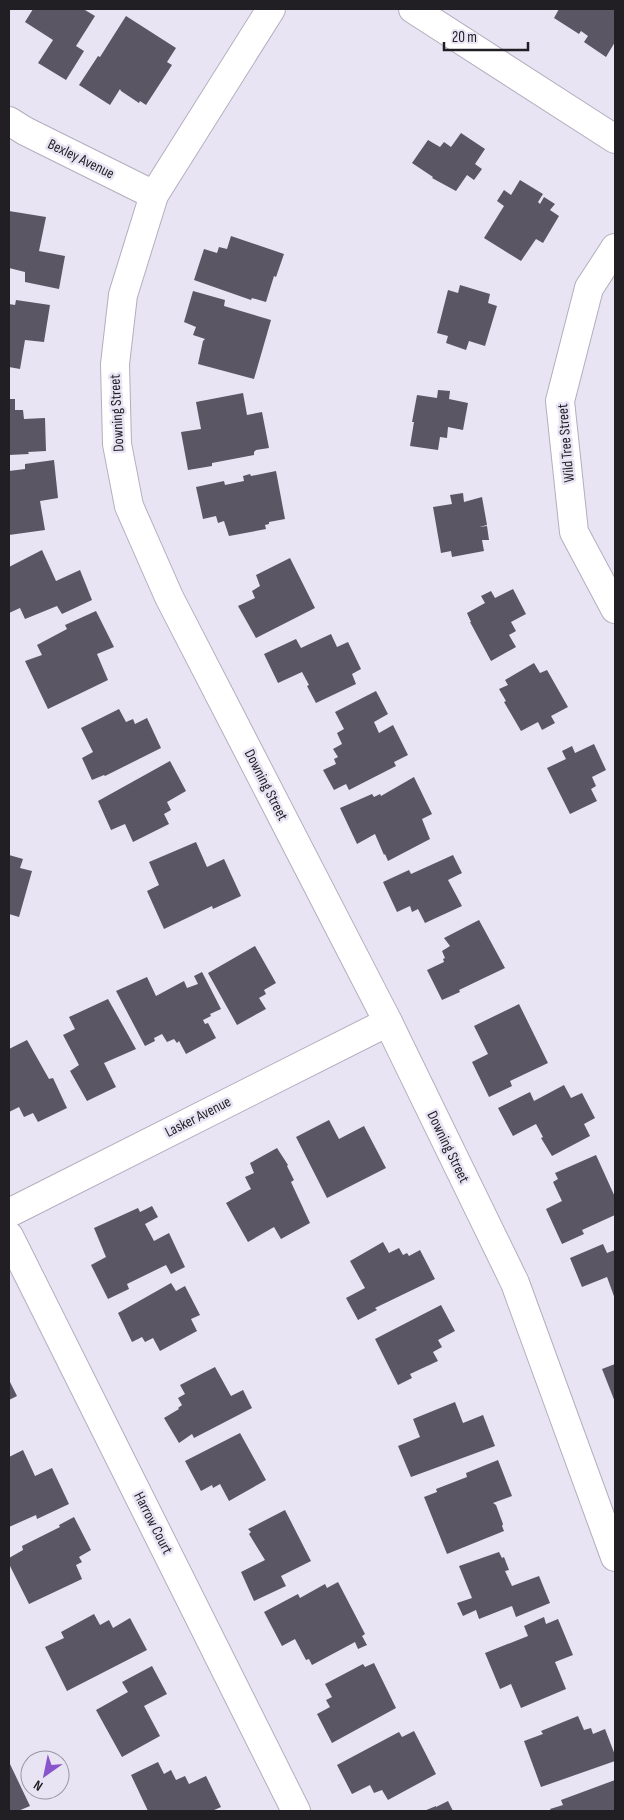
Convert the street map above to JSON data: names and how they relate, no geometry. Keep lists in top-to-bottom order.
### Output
{
  "streets": {
    "street": [
      "Bexley Avenue",
      "Downing Street",
      "Wild Tree Street",
      "Lasker Avenue",
      "Harrow Court"
    ]
  },
  "crossings": [
    ["Bexley Avenue", "Downing Street"],
    ["Downing Street", "Lasker Avenue"]
  ],
  "scale_bar": "20 m",
  "north": "bottom left"
}
